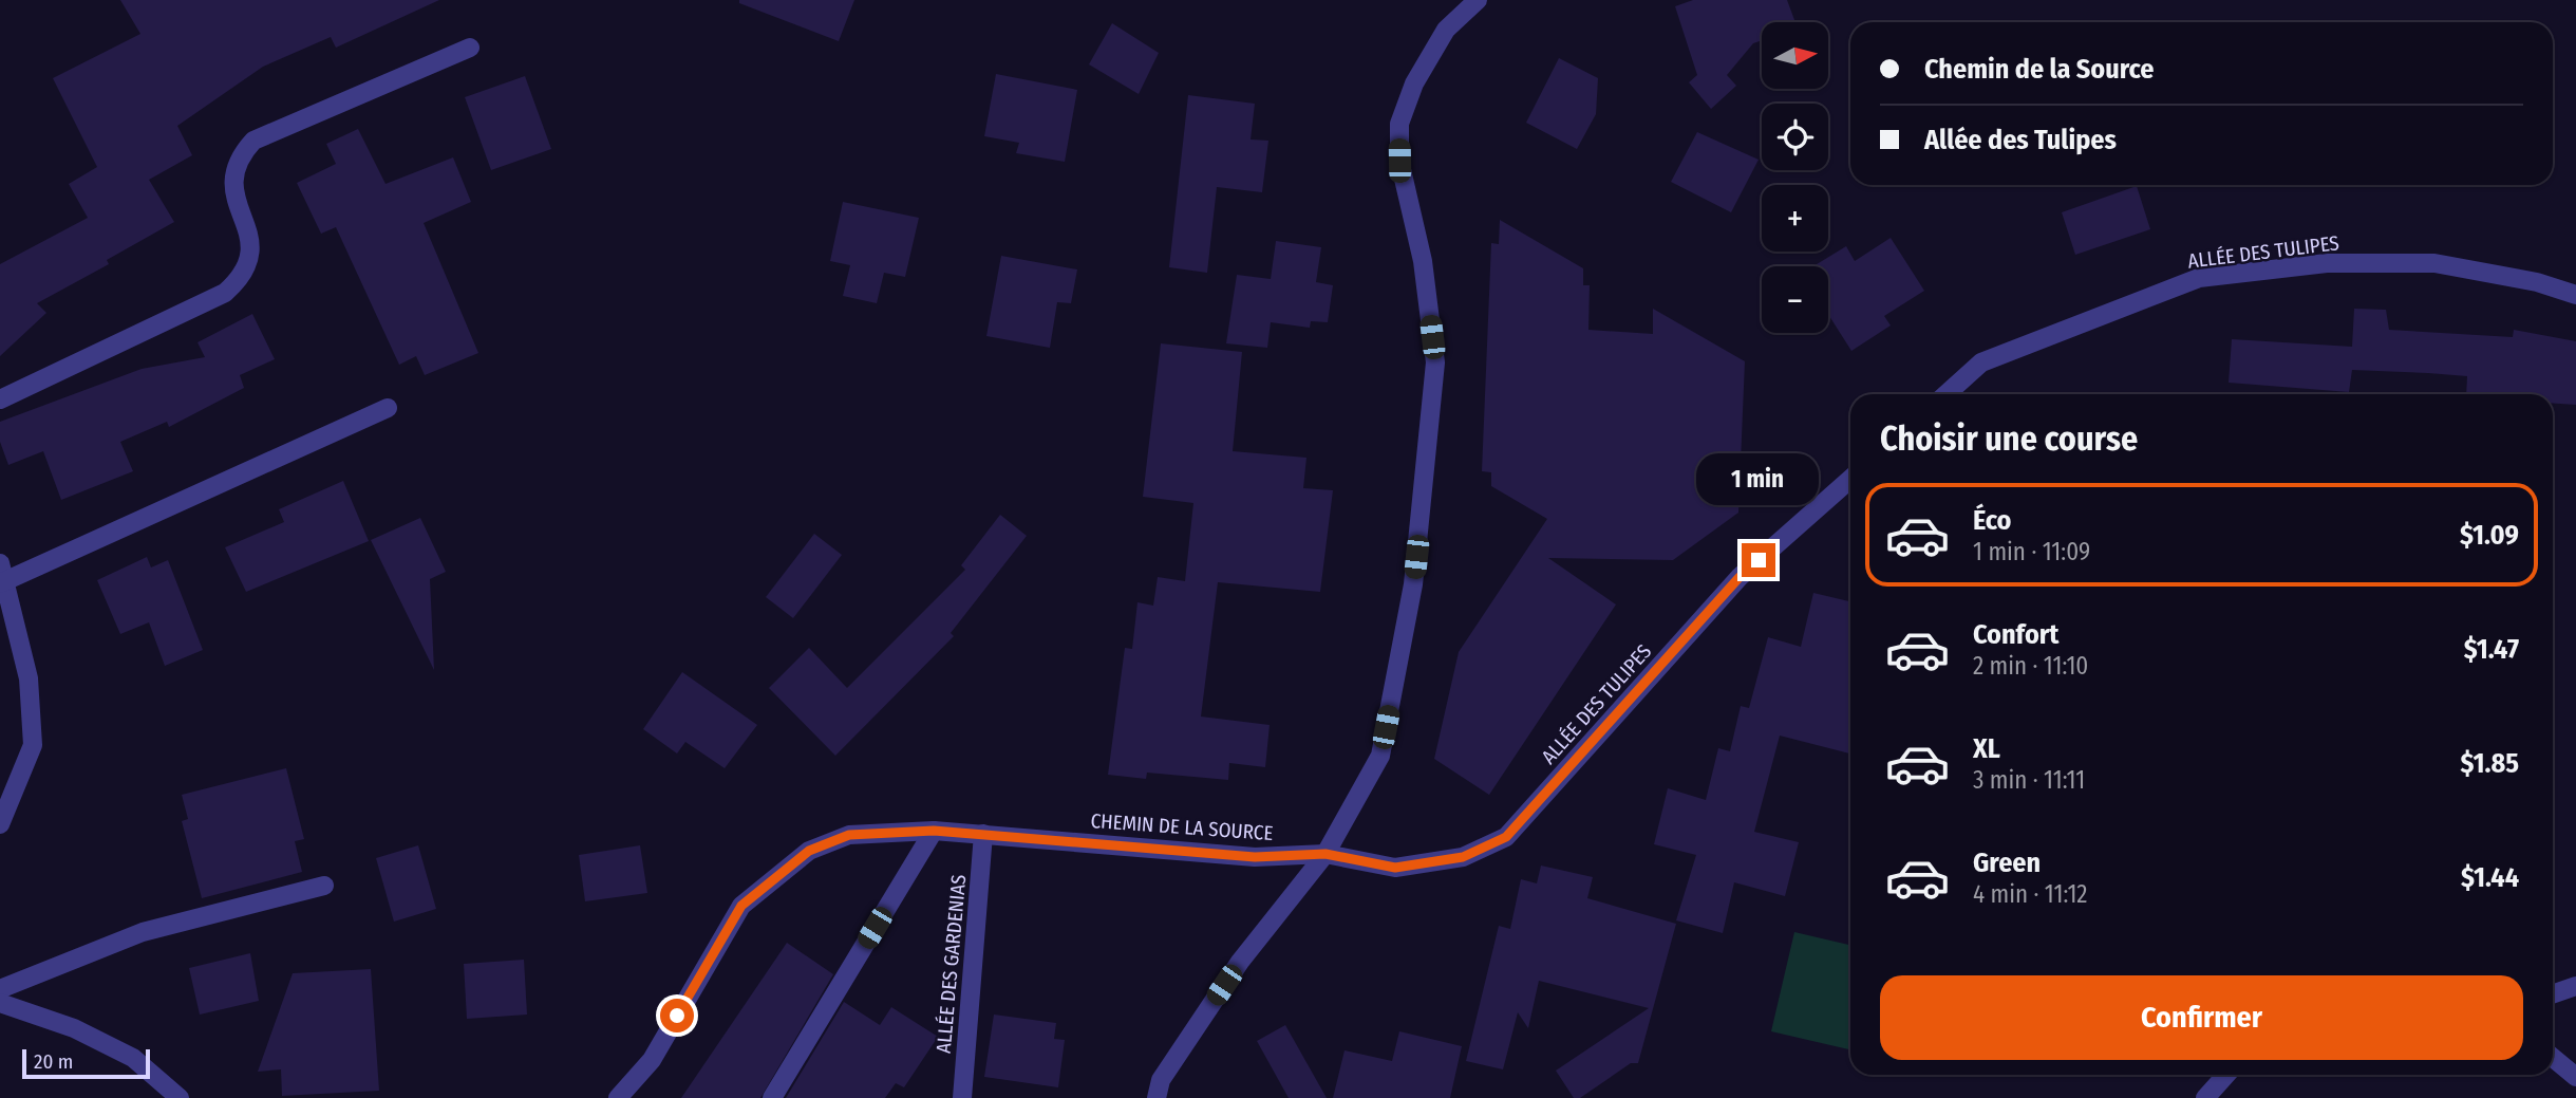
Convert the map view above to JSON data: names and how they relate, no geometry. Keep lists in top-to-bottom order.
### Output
{
  "streets": {
    "street": ["ALLÉE DES TULIPES", "CHEMIN DE LA SOURCE", "ALLÉE DES GARDENIAS"]
  },
  "crossings": [
    ["ALLÉE DES TULIPES", "CHEMIN DE LA SOURCE"],
    ["CHEMIN DE LA SOURCE", "ALLÉE DES GARDENIAS"]
  ],
  "scale_bar": "20 m",
  "north": "right",
  "page": {
    "map_buttons": ["+", "−"],
    "banner": ["Chemin de la Source", "Allée des Tulipes"],
    "heading": "Choisir une course",
    "bubble": "1 min",
    "list": [
      {
        "name": "Éco",
        "note": "1 min · 11:09",
        "value": "$1.09"
      },
      {
        "name": "Confort",
        "note": "2 min · 11:10",
        "value": "$1.47"
      },
      {
        "name": "XL",
        "note": "3 min · 11:11",
        "value": "$1.85"
      },
      {
        "name": "Green",
        "note": "4 min · 11:12",
        "value": "$1.44"
      }
    ],
    "buttons": "Confirmer",
    "scale": "20 m"
  }
}
